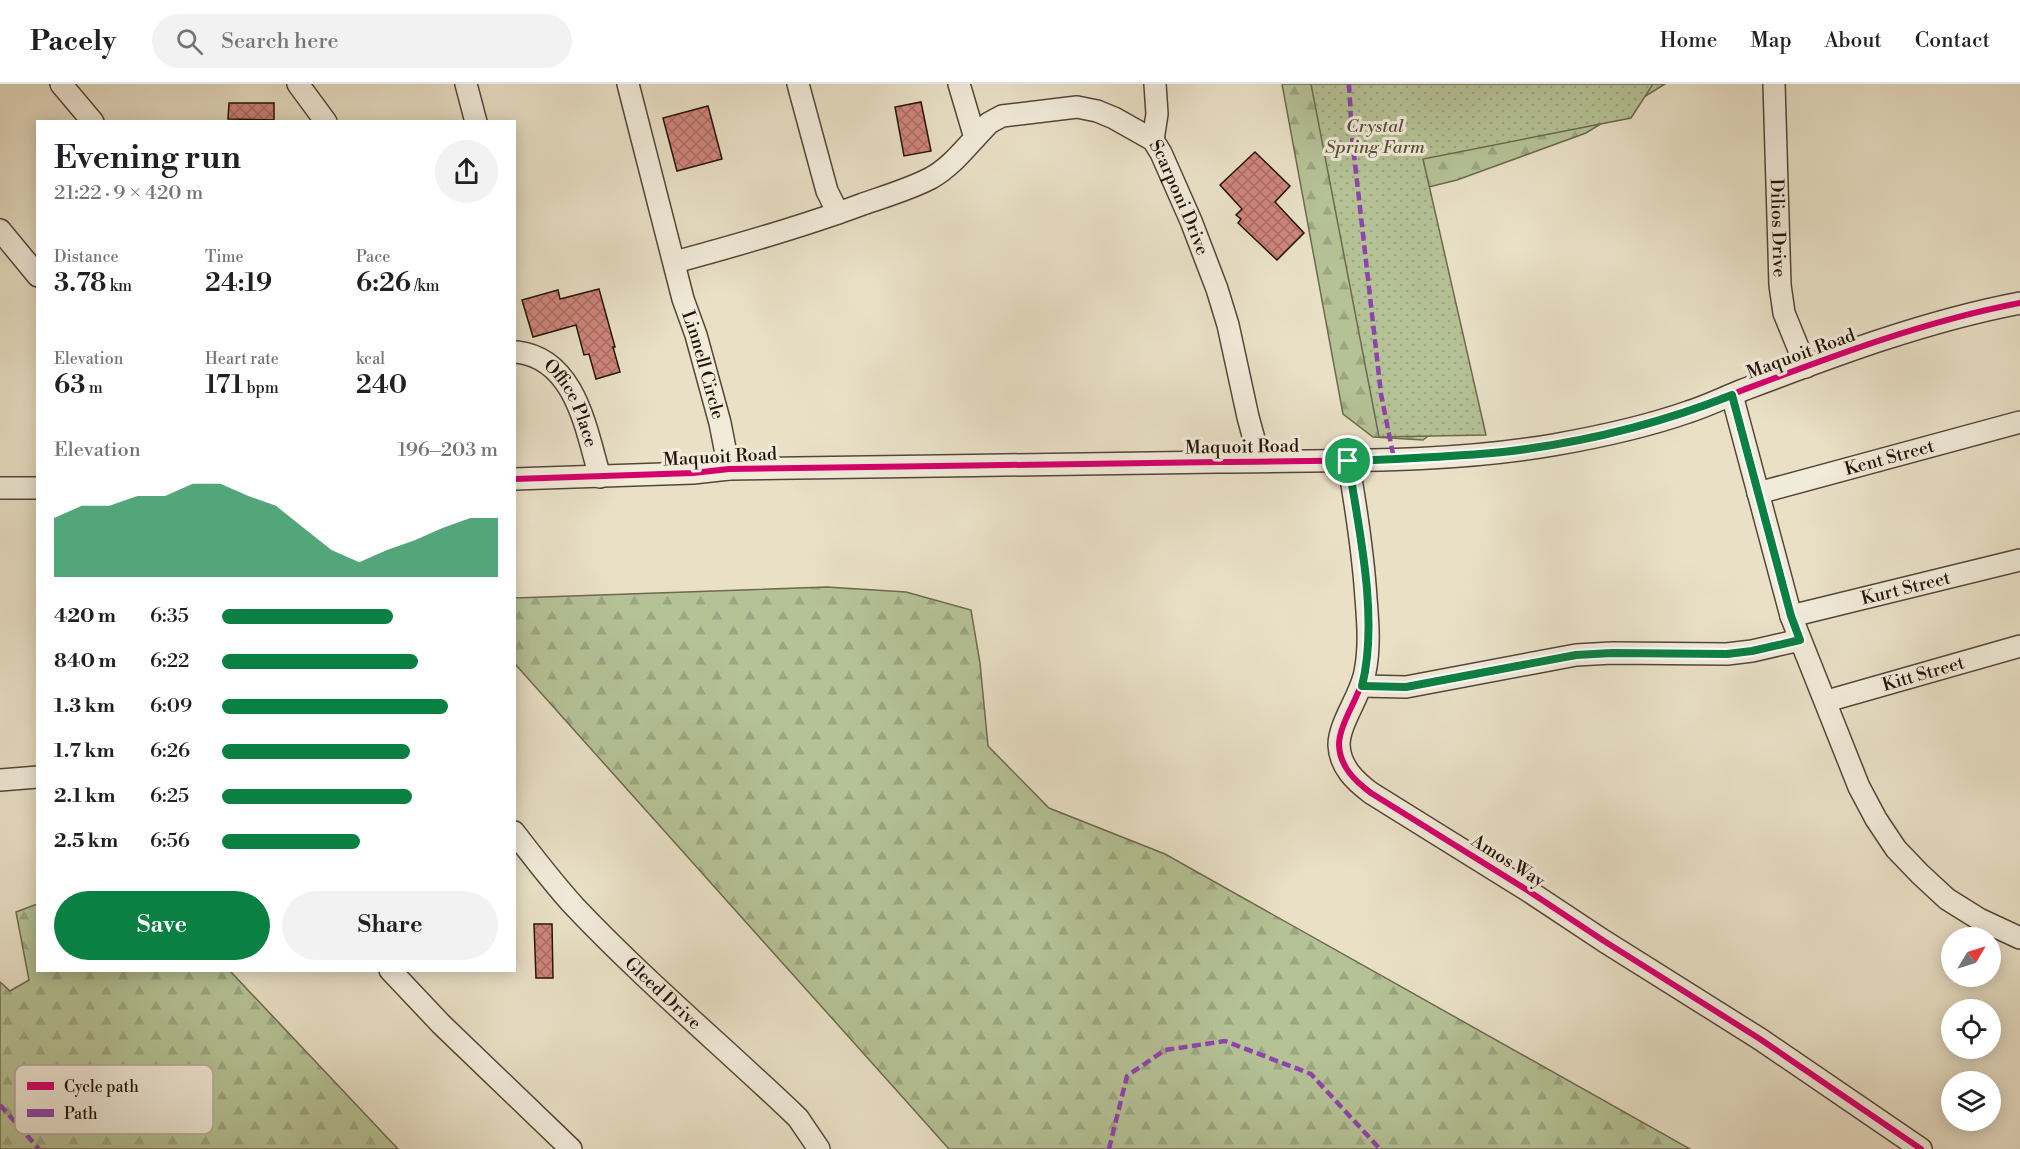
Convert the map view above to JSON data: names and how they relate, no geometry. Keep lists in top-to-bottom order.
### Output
{
  "streets": {
    "street": [
      "Scarponi Drive",
      "Dilios Drive",
      "Maquoit Road",
      "Linnell Circle",
      "Office Place",
      "Kent Street",
      "Kurt Street",
      "Kitt Street",
      "Amos Way",
      "Gleed Drive"
    ]
  },
  "crossings": [
    ["Scarponi Drive", "Maquoit Road"],
    ["Dilios Drive", "Maquoit Road"],
    ["Maquoit Road", "Linnell Circle"],
    ["Maquoit Road", "Office Place"],
    ["Maquoit Road", "Amos Way"]
  ],
  "parks": ["Crystal Spring Farm"],
  "legend": ["Cycle path", "Path"],
  "north": "top right",
  "page": {
    "header": "Pacely",
    "search": "Search here",
    "nav": [
      "Home",
      "Map",
      "About",
      "Contact"
    ],
    "heading": ["Evening run", "21:22 · 9 × 420 m"],
    "stats": [
      ["Distance", "3.78 km"],
      ["Time", "24:19"],
      ["Pace", "6:26 /km"],
      ["Elevation", "63 m"],
      ["Heart rate", "171 bpm"],
      ["kcal", "240"]
    ],
    "chart": ["Elevation", "196–203 m"],
    "list": [
      {
        "name": "420 m",
        "note": "6:35"
      },
      {
        "name": "840 m",
        "note": "6:22"
      },
      {
        "name": "1.3 km",
        "note": "6:09"
      },
      {
        "name": "1.7 km",
        "note": "6:26"
      },
      {
        "name": "2.1 km",
        "note": "6:25"
      },
      {
        "name": "2.5 km",
        "note": "6:56"
      }
    ],
    "buttons": ["Save", "Share"]
  }
}
